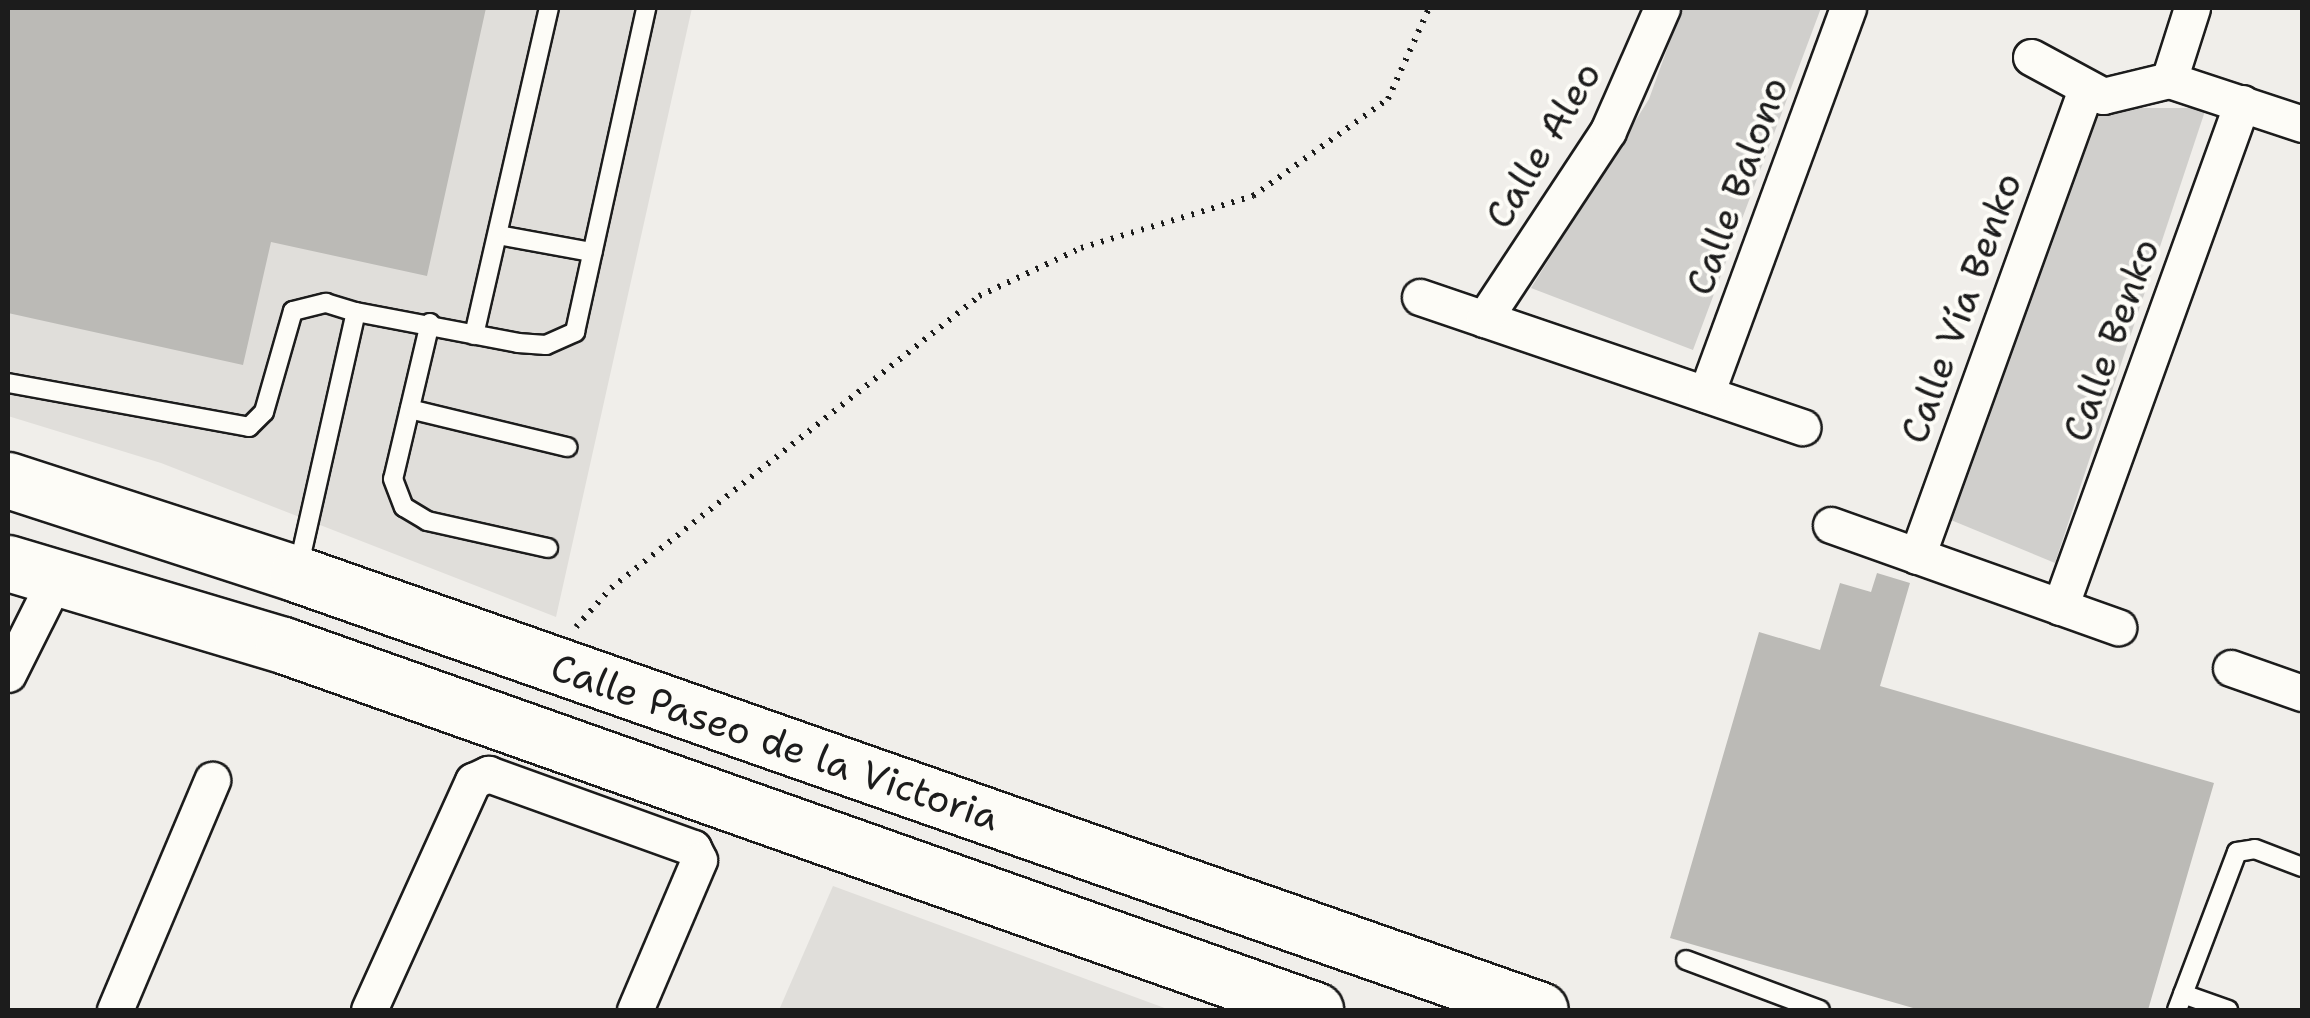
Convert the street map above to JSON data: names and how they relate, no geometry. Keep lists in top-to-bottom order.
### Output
{
  "streets": {
    "main road": ["Calle Paseo de la Victoria"],
    "street": [
      "Calle Aleo",
      "Calle Balono",
      "Calle Vía Benko",
      "Calle Benko"
    ]
  }
}
